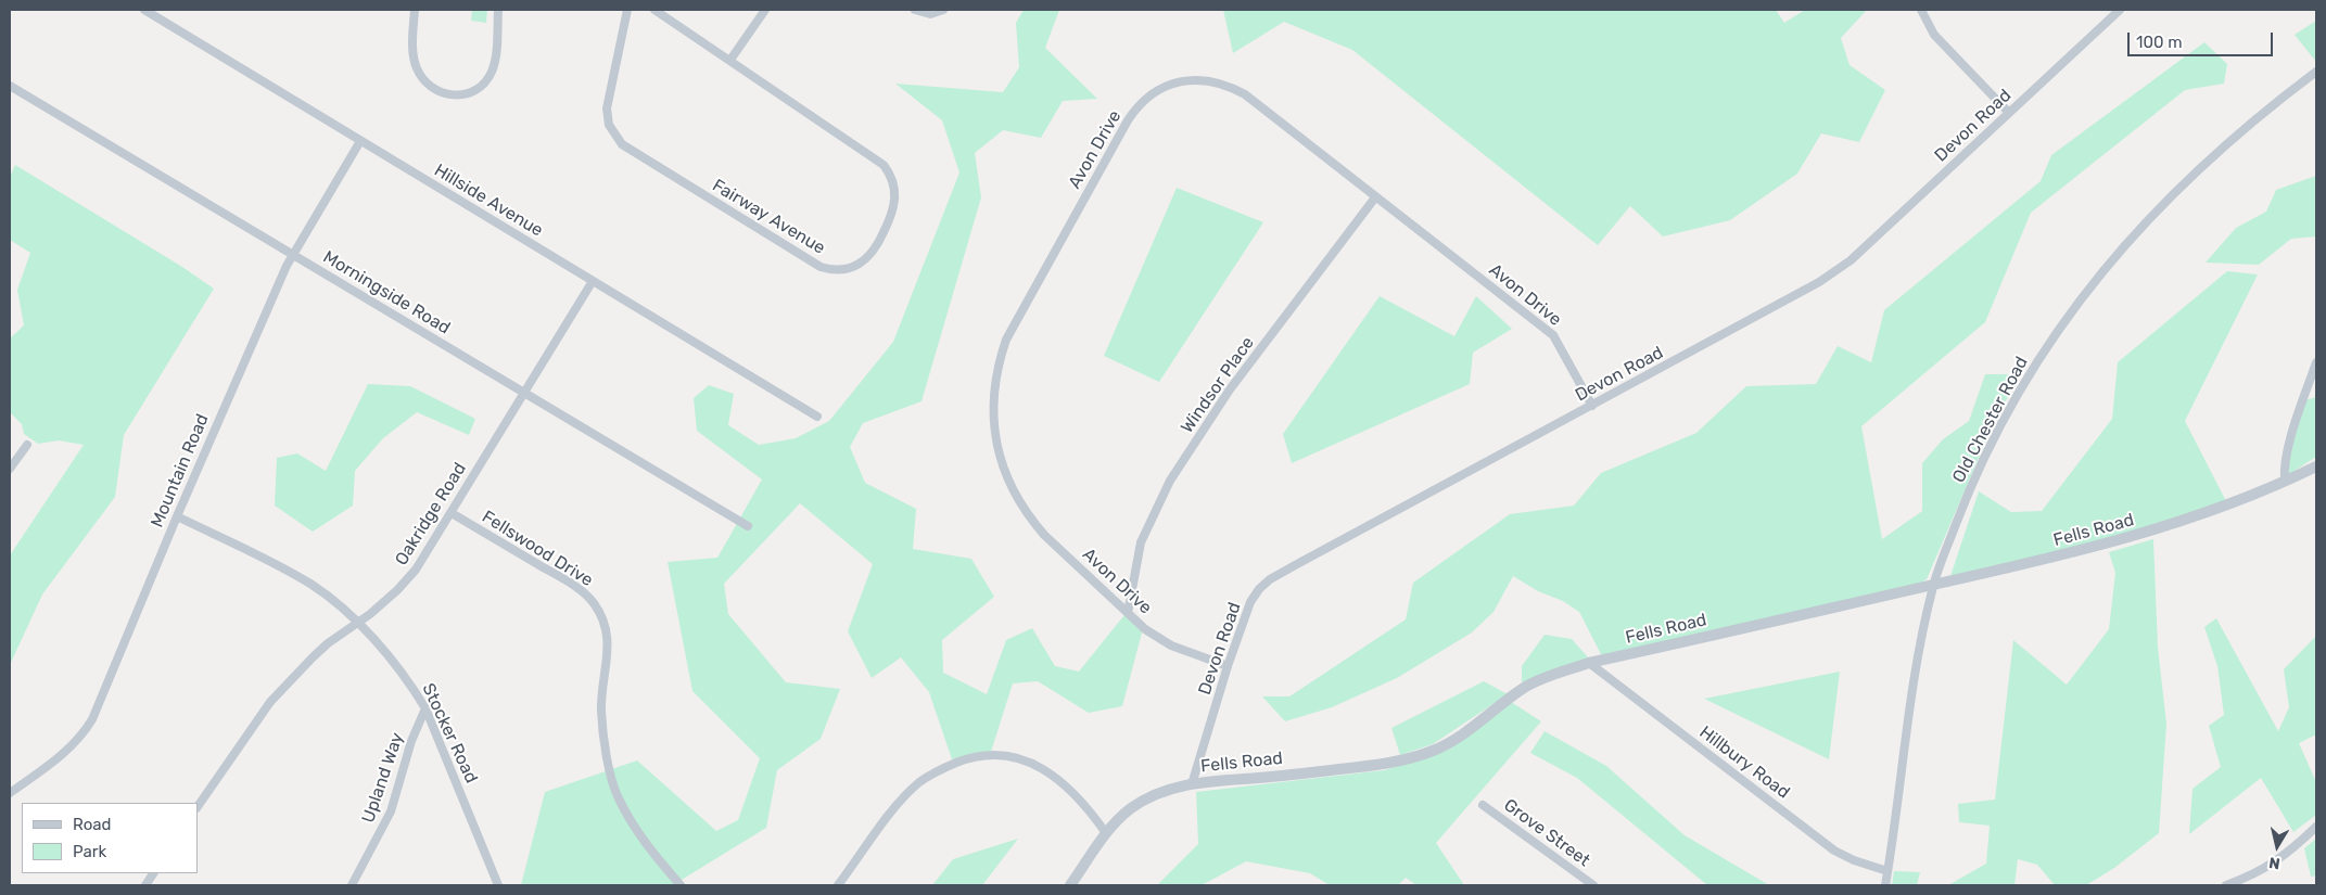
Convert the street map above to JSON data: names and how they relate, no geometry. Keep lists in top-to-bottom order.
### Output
{
  "streets": {
    "street": [
      "Devon Road",
      "Avon Drive",
      "Hillside Avenue",
      "Fairway Avenue",
      "Morningside Road",
      "Windsor Place",
      "Old Chester Road",
      "Mountain Road",
      "Oakridge Road",
      "Fells Road",
      "Fellswood Drive",
      "Stocker Road",
      "Hillbury Road",
      "Upland Way",
      "Grove Street"
    ]
  },
  "crossings": [
    ["Devon Road", "Avon Drive"],
    ["Devon Road", "Fells Road"],
    ["Avon Drive", "Windsor Place"],
    ["Hillside Avenue", "Mountain Road"],
    ["Hillside Avenue", "Oakridge Road"],
    ["Morningside Road", "Mountain Road"],
    ["Morningside Road", "Oakridge Road"],
    ["Old Chester Road", "Fells Road"],
    ["Old Chester Road", "Hillbury Road"],
    ["Mountain Road", "Stocker Road"],
    ["Oakridge Road", "Fellswood Drive"],
    ["Oakridge Road", "Stocker Road"],
    ["Fells Road", "Hillbury Road"],
    ["Stocker Road", "Upland Way"]
  ],
  "legend": ["Road", "Park"],
  "scale_bar": "100 m",
  "north": "bottom"
}
